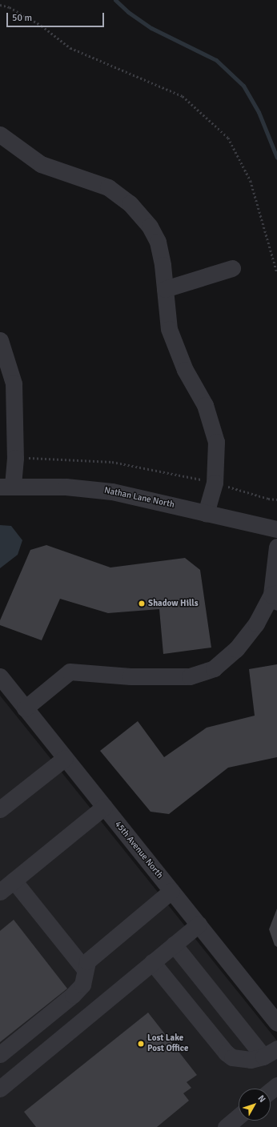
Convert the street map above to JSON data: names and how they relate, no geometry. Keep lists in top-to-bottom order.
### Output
{
  "streets": {
    "street": ["Nathan Lane North", "45th Avenue North"]
  },
  "places": ["Shadow Hills", "Lost Lake Post Office"],
  "scale_bar": "50 m",
  "north": "top right"
}
